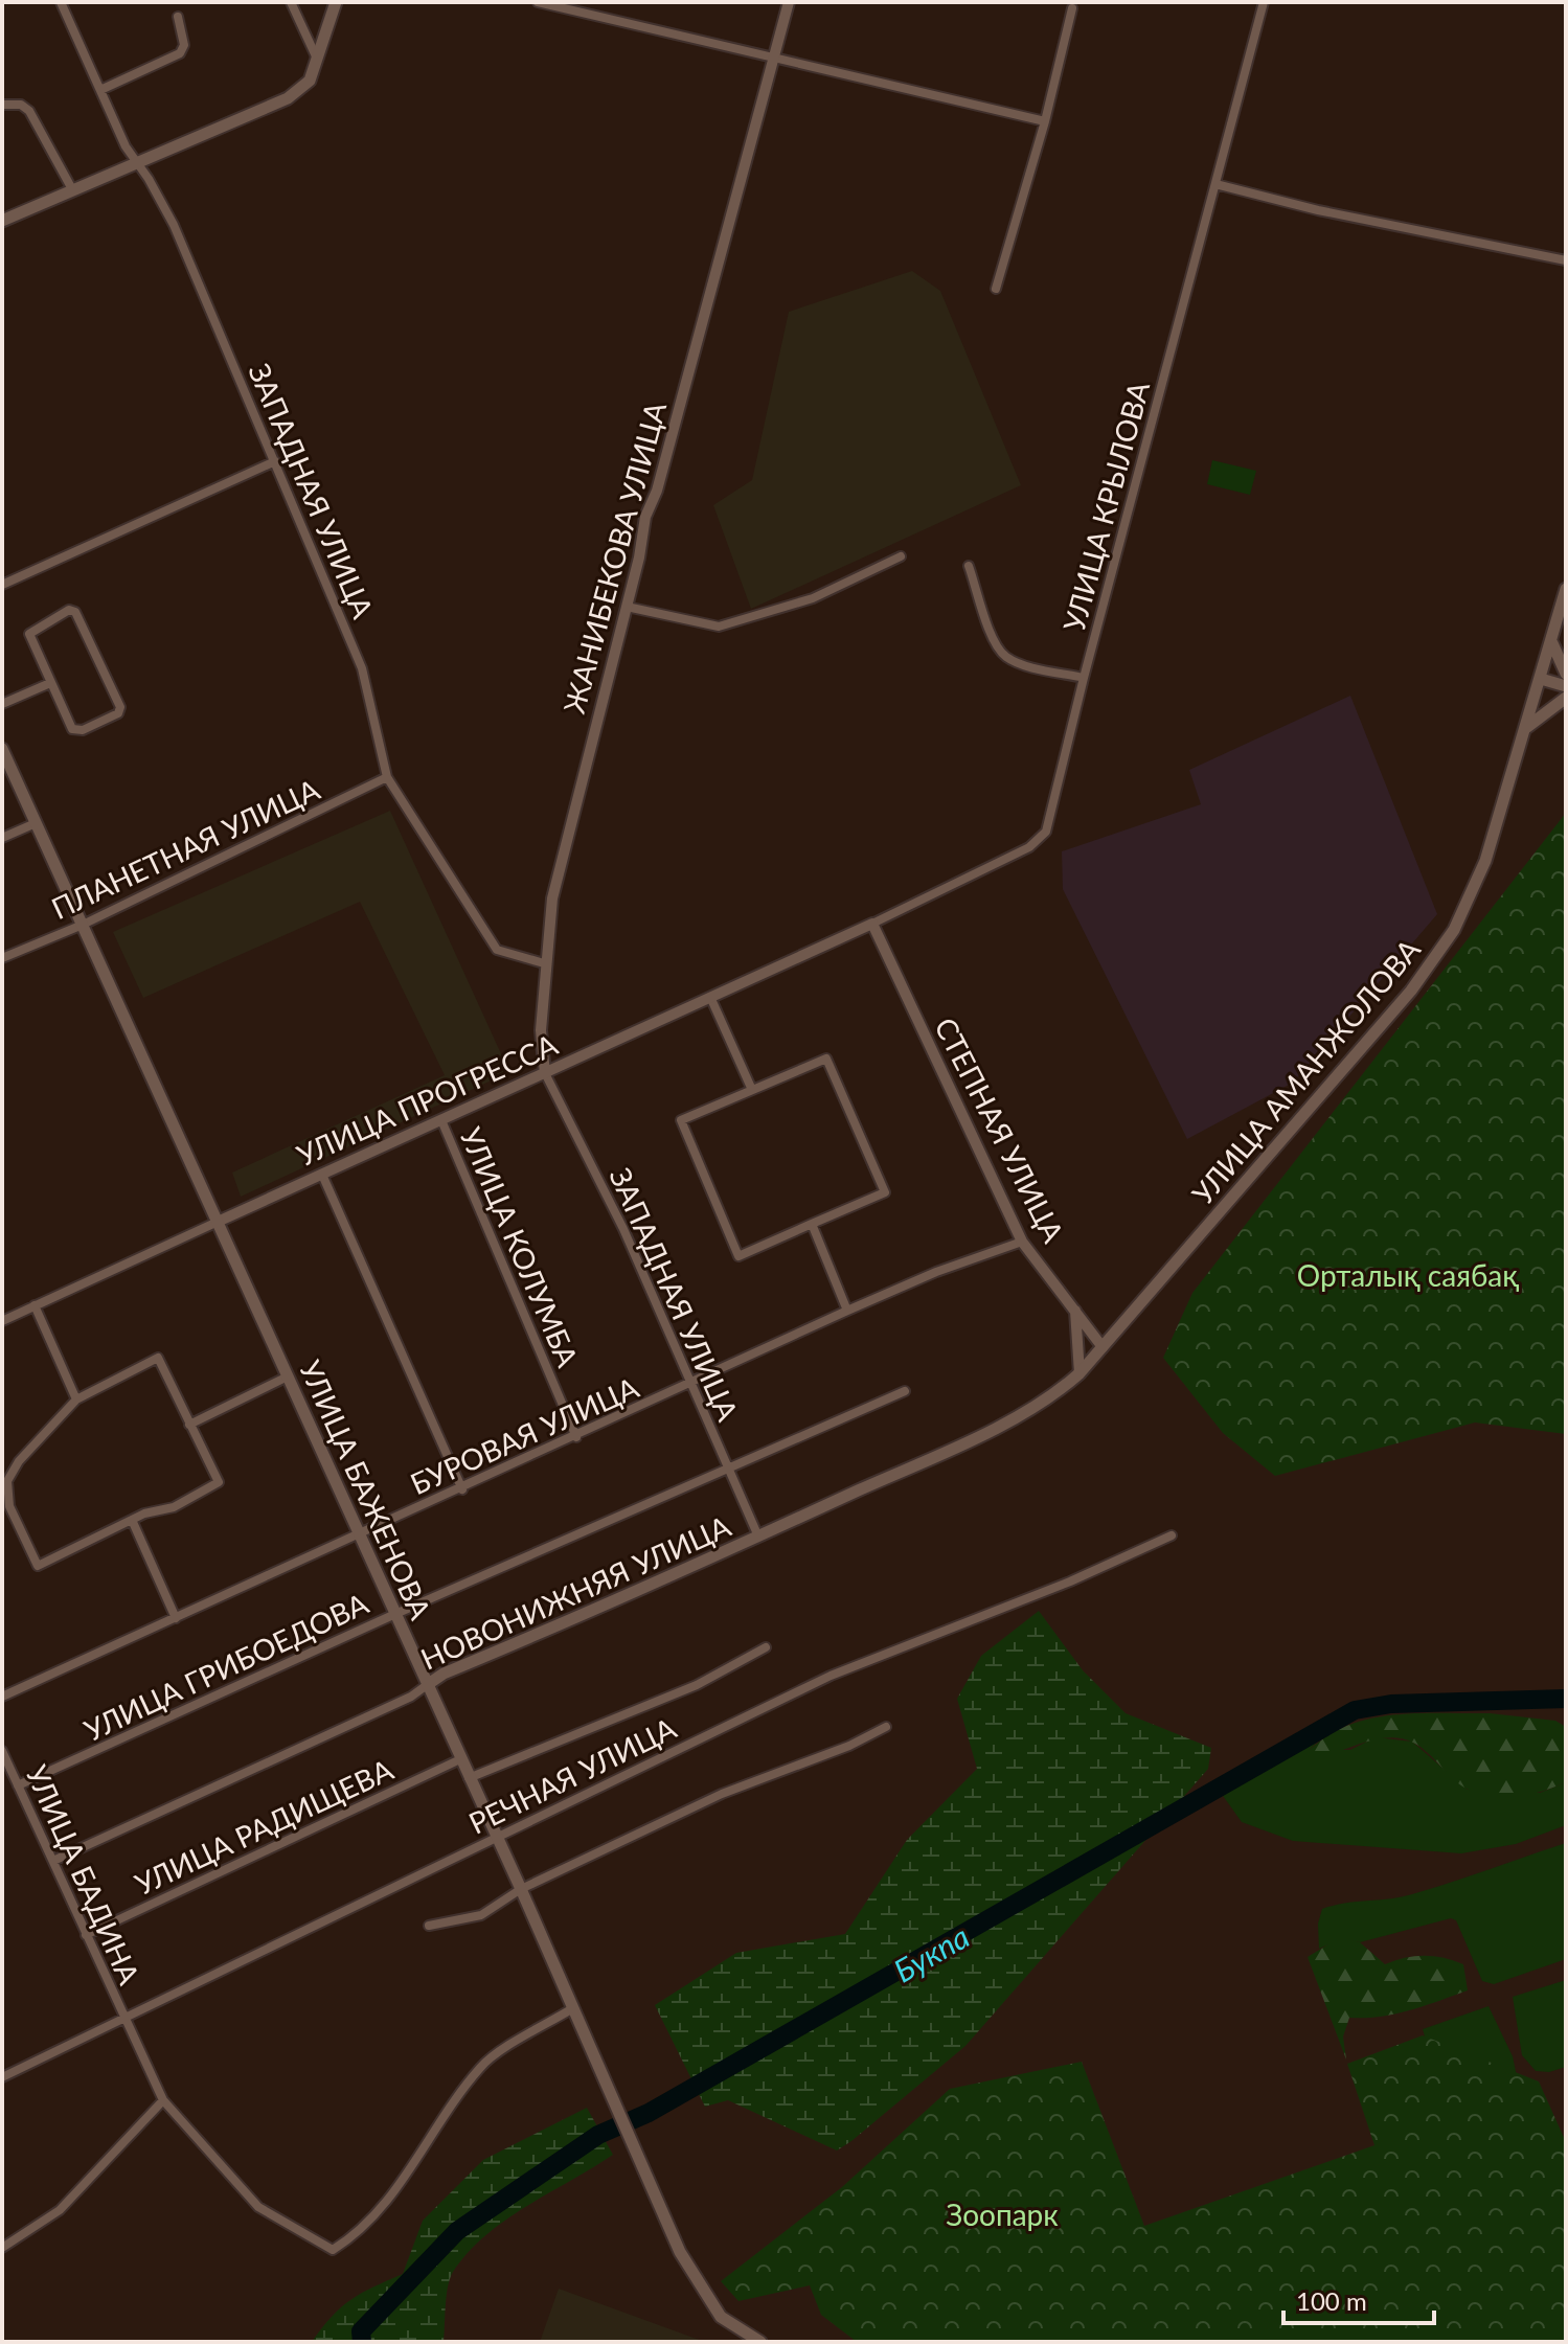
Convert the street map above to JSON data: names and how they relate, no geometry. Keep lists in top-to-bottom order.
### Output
{
  "streets": {
    "main road": ["УЛИЦА АМАНЖОЛОВА", "УЛИЦА БАЖЕНОВА", "НОВОНИЖНЯЯ УЛИЦА"],
    "street": [
      "ЗАПАДНАЯ УЛИЦА",
      "УЛИЦА КРЫЛОВА",
      "ЖАНИБЕКОВА УЛИЦА",
      "ПЛАНЕТНАЯ УЛИЦА",
      "УЛИЦА ПРОГРЕССА",
      "СТЕПНАЯ УЛИЦА",
      "УЛИЦА КОЛУМБА",
      "БУРОВАЯ УЛИЦА",
      "УЛИЦА ГРИБОЕДОВА",
      "РЕЧНАЯ УЛИЦА",
      "УЛИЦА РАДИЩЕВА",
      "УЛИЦА БАДИНА"
    ]
  },
  "crossings": [
    ["ЗАПАДНАЯ УЛИЦА", "ЖАНИБЕКОВА УЛИЦА"],
    ["ЗАПАДНАЯ УЛИЦА", "ПЛАНЕТНАЯ УЛИЦА"],
    ["ЗАПАДНАЯ УЛИЦА", "УЛИЦА ПРОГРЕССА"],
    ["ЗАПАДНАЯ УЛИЦА", "БУРОВАЯ УЛИЦА"],
    ["ЗАПАДНАЯ УЛИЦА", "НОВОНИЖНЯЯ УЛИЦА"],
    ["ЗАПАДНАЯ УЛИЦА", "УЛИЦА ГРИБОЕДОВА"],
    ["УЛИЦА КРЫЛОВА", "УЛИЦА ПРОГРЕССА"],
    ["УЛИЦА КРЫЛОВА", "СТЕПНАЯ УЛИЦА"],
    ["ЖАНИБЕКОВА УЛИЦА", "УЛИЦА ПРОГРЕССА"],
    ["ПЛАНЕТНАЯ УЛИЦА", "УЛИЦА БАЖЕНОВА"],
    ["УЛИЦА АМАНЖОЛОВА", "СТЕПНАЯ УЛИЦА"],
    ["УЛИЦА АМАНЖОЛОВА", "НОВОНИЖНЯЯ УЛИЦА"],
    ["УЛИЦА ПРОГРЕССА", "СТЕПНАЯ УЛИЦА"],
    ["УЛИЦА ПРОГРЕССА", "УЛИЦА КОЛУМБА"],
    ["УЛИЦА ПРОГРЕССА", "УЛИЦА БАЖЕНОВА"],
    ["СТЕПНАЯ УЛИЦА", "БУРОВАЯ УЛИЦА"],
    ["СТЕПНАЯ УЛИЦА", "НОВОНИЖНЯЯ УЛИЦА"],
    ["УЛИЦА КОЛУМБА", "БУРОВАЯ УЛИЦА"],
    ["БУРОВАЯ УЛИЦА", "УЛИЦА БАЖЕНОВА"],
    ["УЛИЦА БАЖЕНОВА", "НОВОНИЖНЯЯ УЛИЦА"],
    ["УЛИЦА БАЖЕНОВА", "УЛИЦА ГРИБОЕДОВА"],
    ["УЛИЦА БАЖЕНОВА", "РЕЧНАЯ УЛИЦА"],
    ["УЛИЦА БАЖЕНОВА", "УЛИЦА РАДИЩЕВА"],
    ["УЛИЦА БАЖЕНОВА", "УЛИЦА БАДИНА"],
    ["НОВОНИЖНЯЯ УЛИЦА", "УЛИЦА БАДИНА"],
    ["УЛИЦА ГРИБОЕДОВА", "УЛИЦА БАДИНА"],
    ["РЕЧНАЯ УЛИЦА", "УЛИЦА БАДИНА"],
    ["УЛИЦА РАДИЩЕВА", "УЛИЦА БАДИНА"]
  ],
  "water": ["Букпа"],
  "parks": ["Орталық саябақ", "Зоопарк"],
  "scale_bar": "100 m"
}
